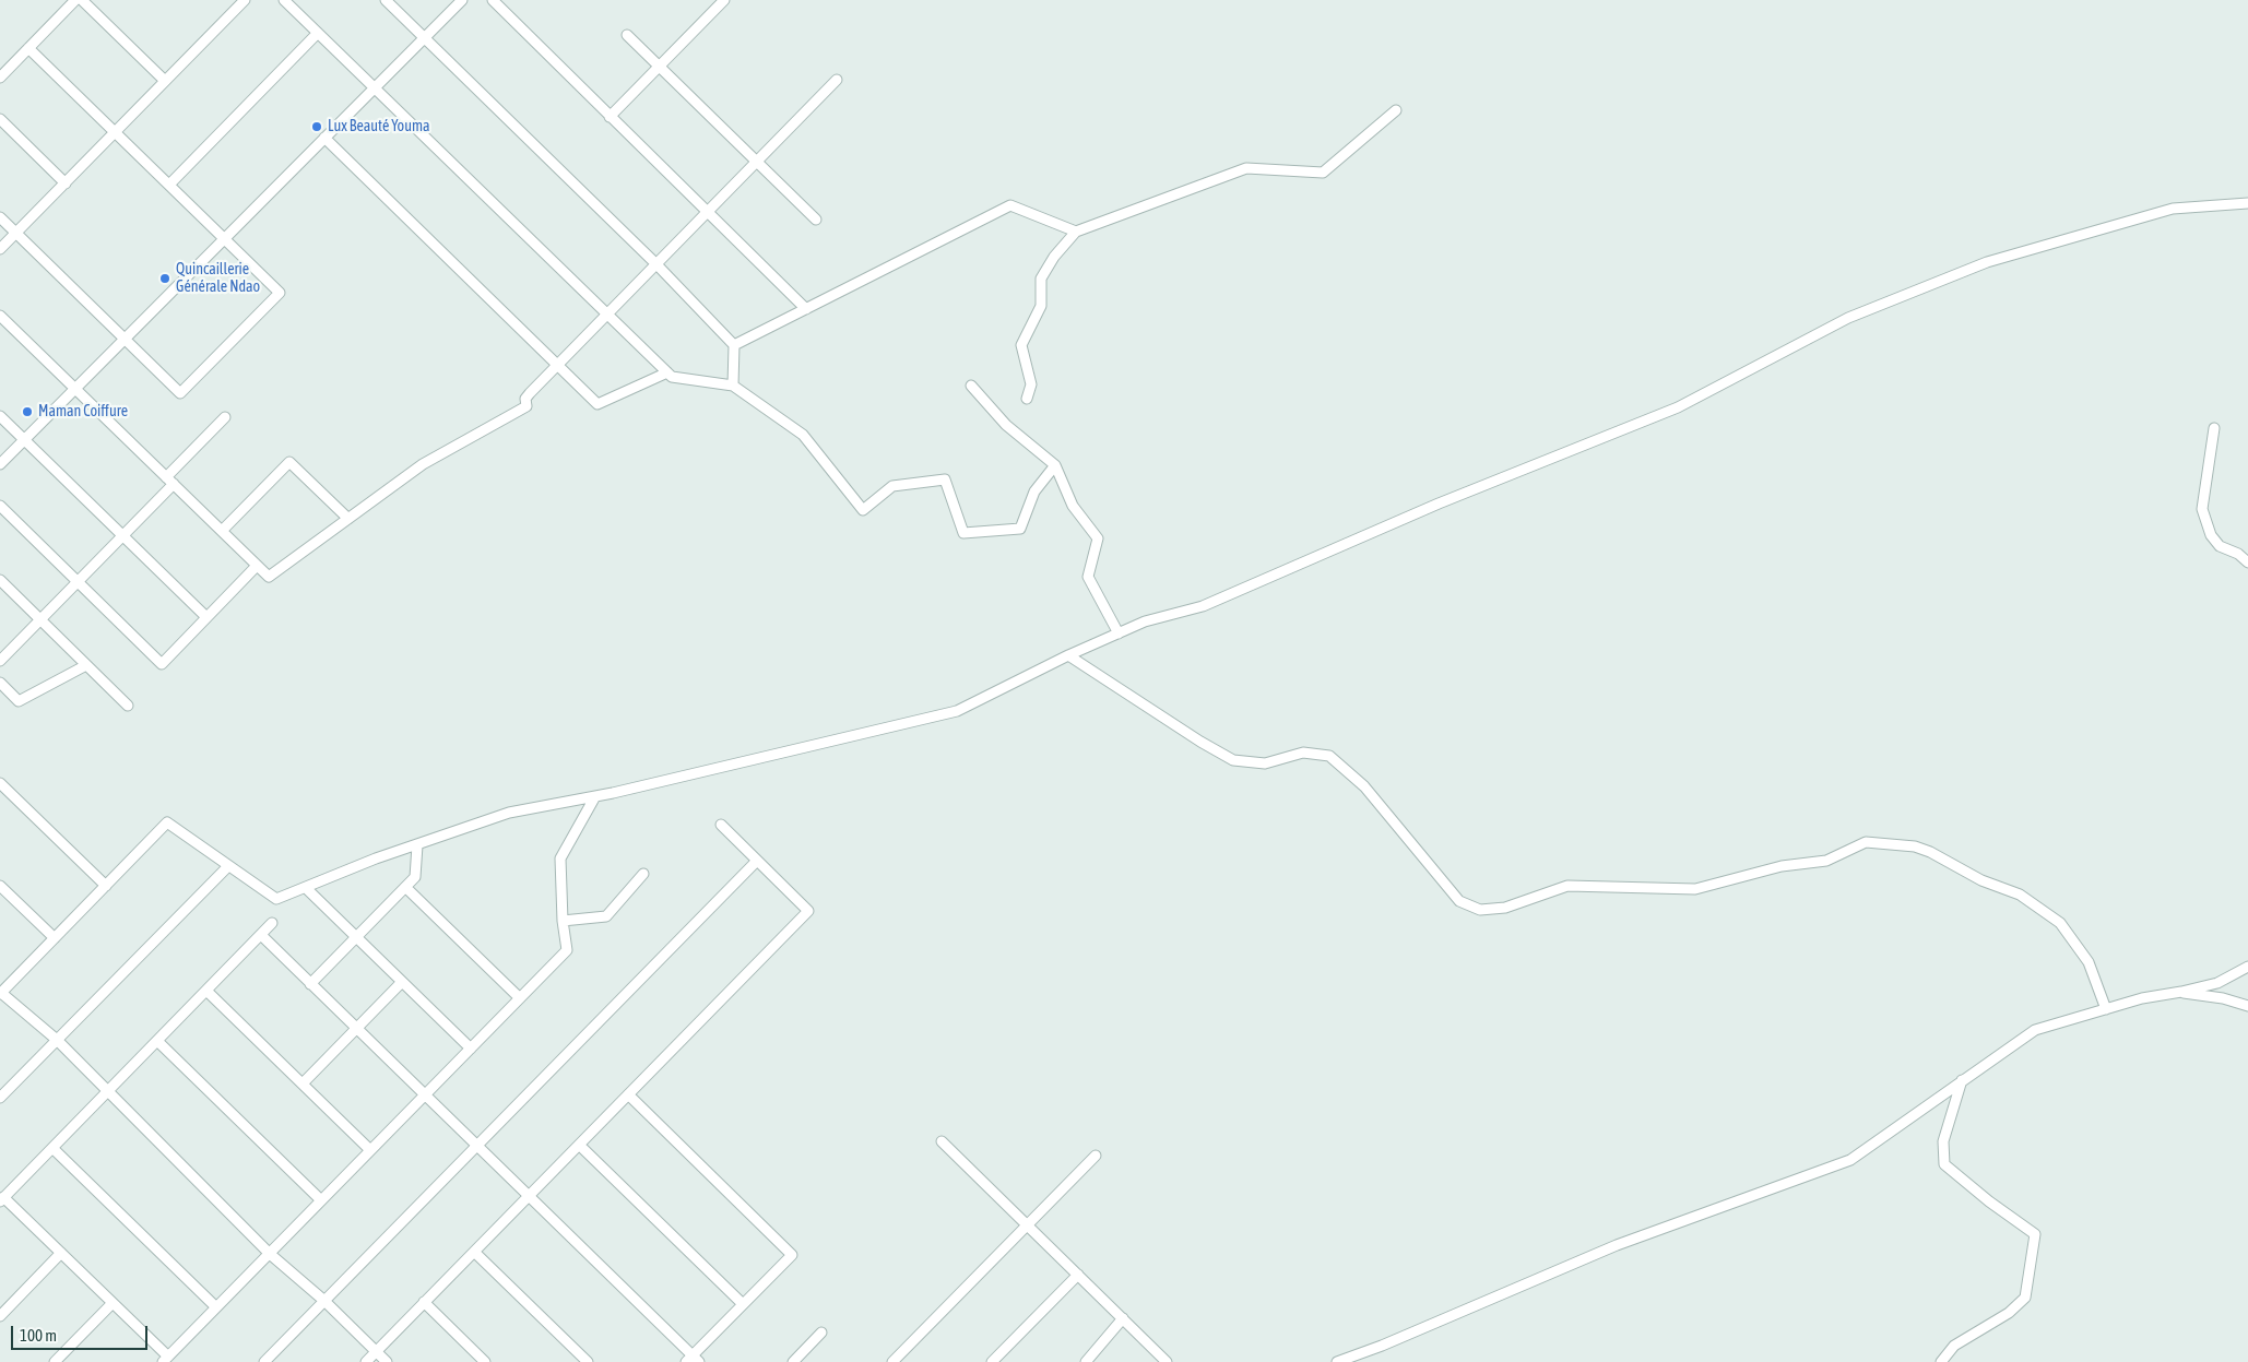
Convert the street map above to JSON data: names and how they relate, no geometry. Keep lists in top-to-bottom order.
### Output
{
  "places": ["Lux Beauté Youma", "Quincaillerie Générale Ndao", "Maman Coiffure"],
  "scale_bar": "100 m"
}
